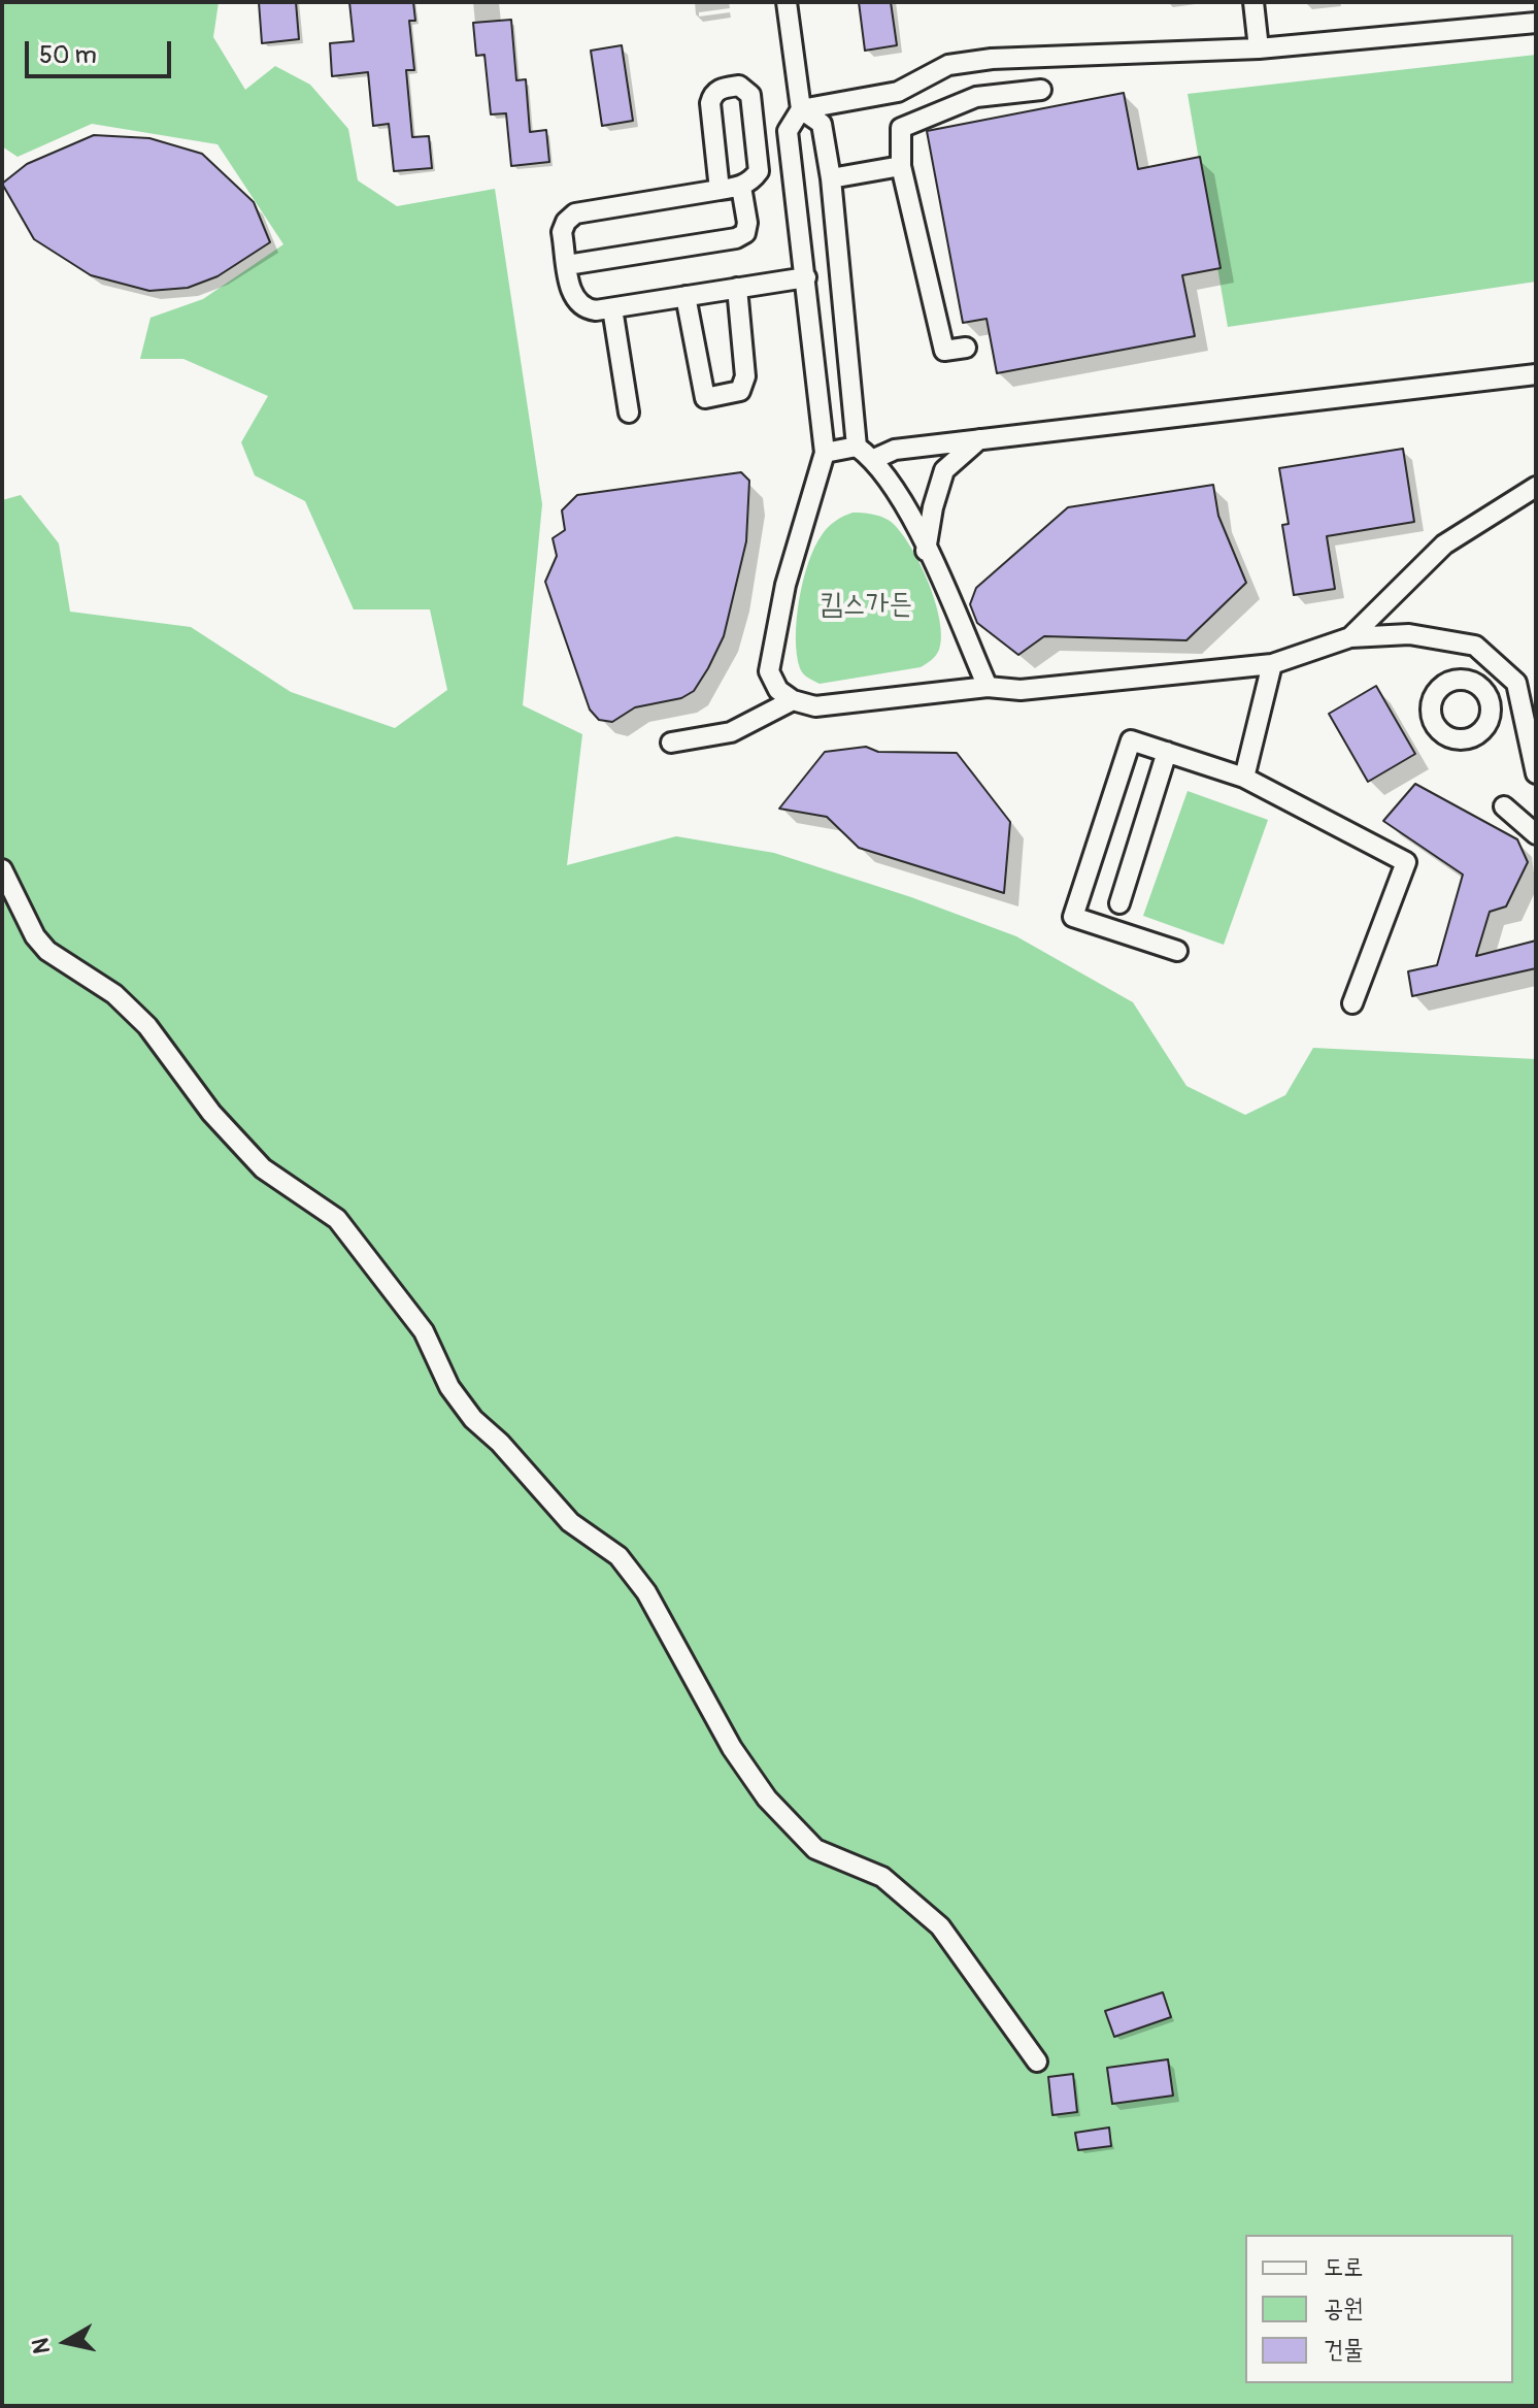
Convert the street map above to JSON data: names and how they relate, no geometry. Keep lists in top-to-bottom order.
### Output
{
  "parks": ["킴스가든"],
  "legend": ["도로", "공원", "건물"],
  "scale_bar": "50 m",
  "north": "left"
}
